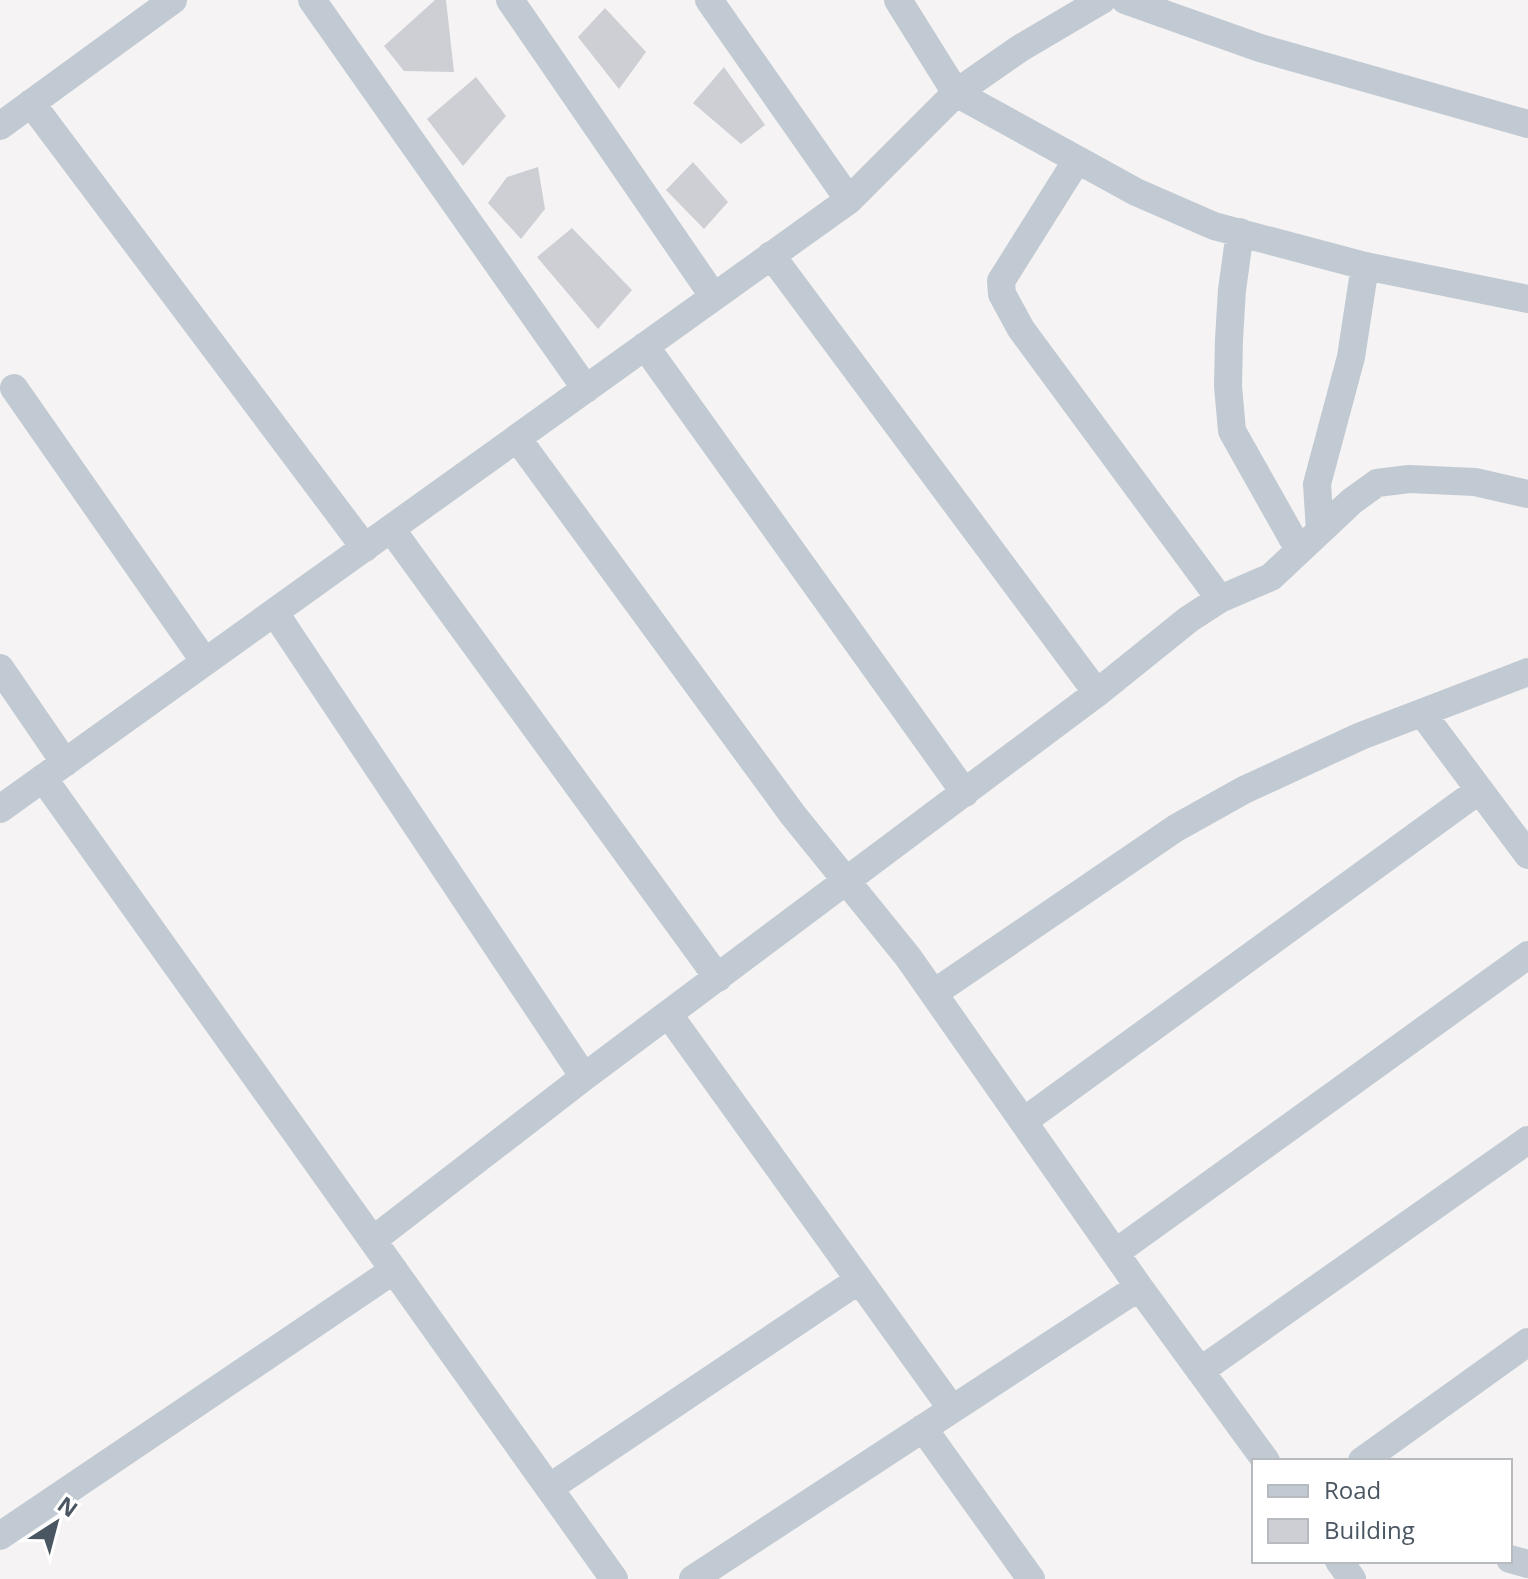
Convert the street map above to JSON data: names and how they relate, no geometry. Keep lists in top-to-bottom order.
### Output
{
  "legend": ["Road", "Building"],
  "north": "top right"
}
